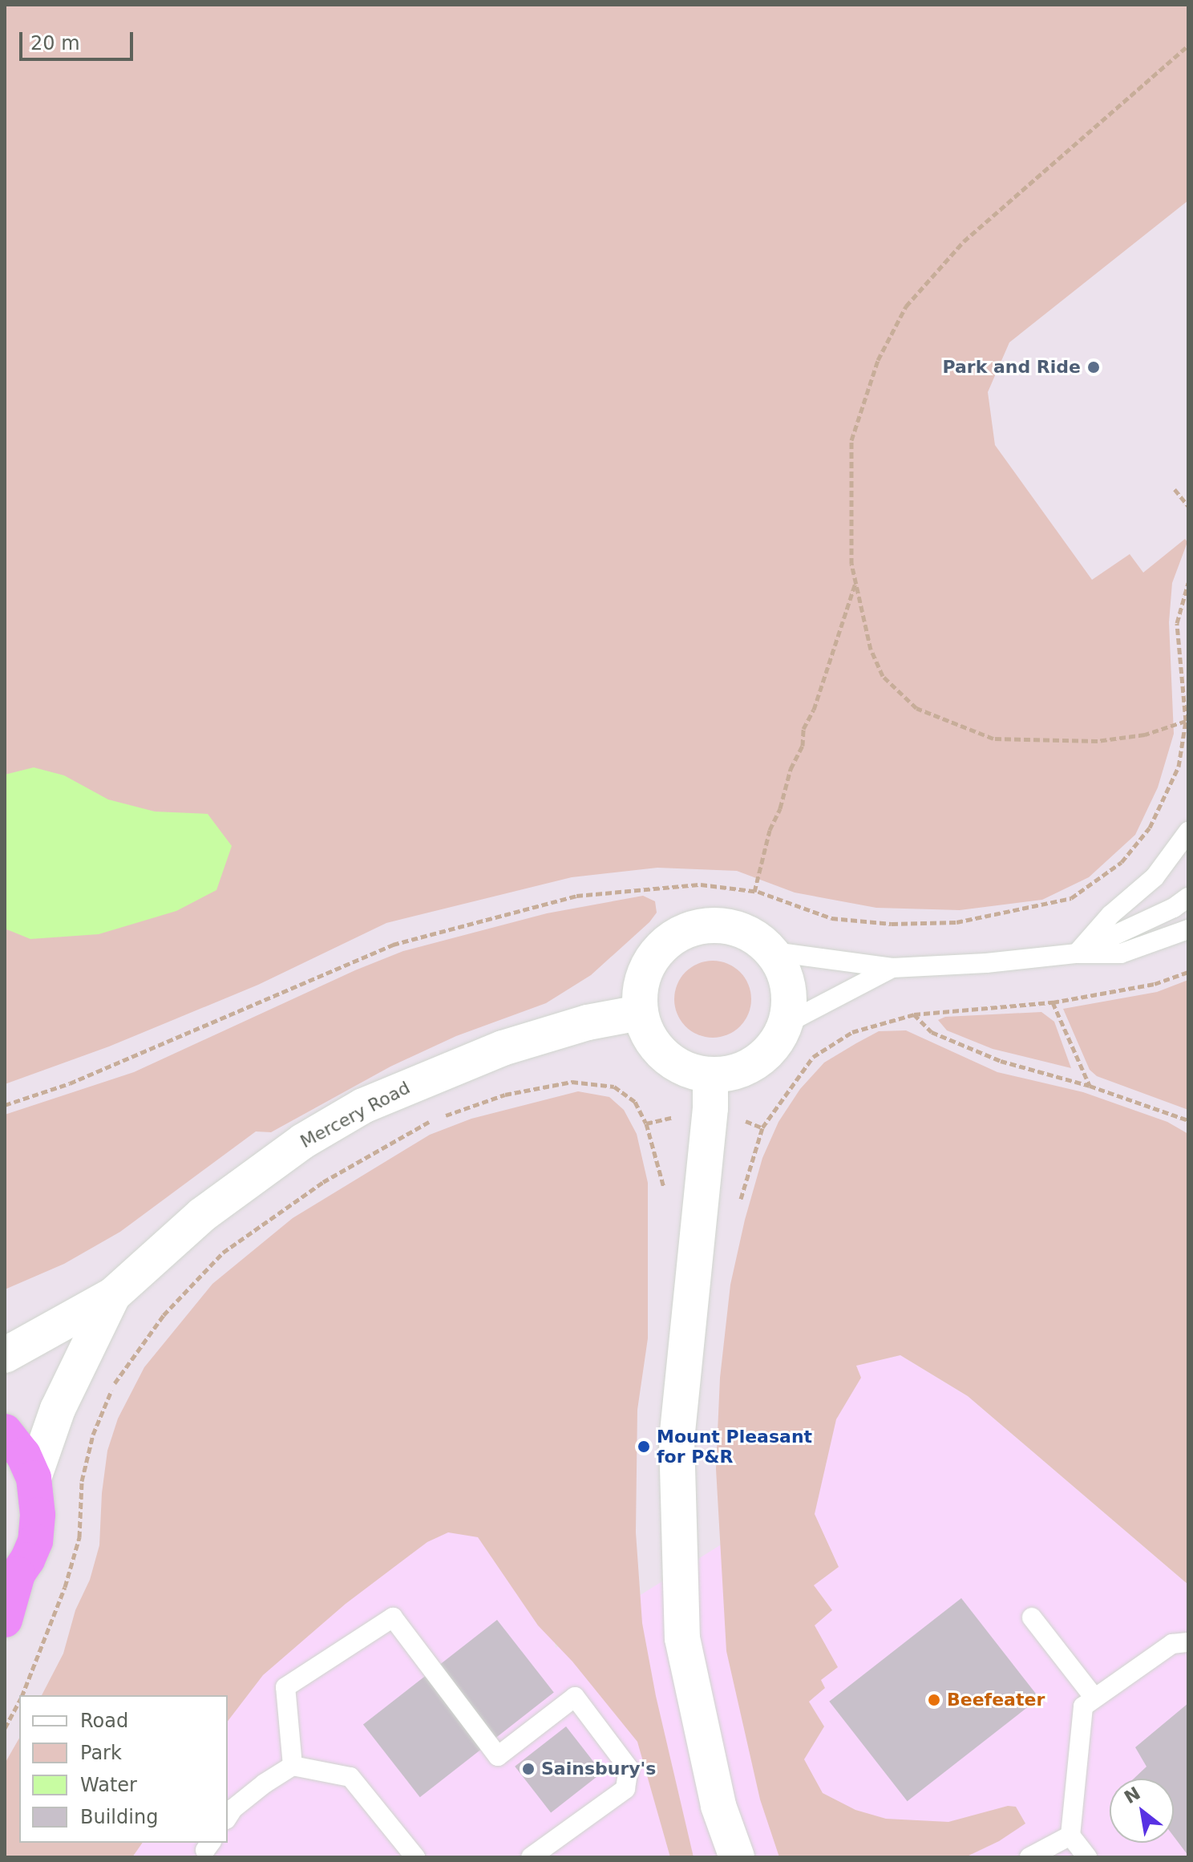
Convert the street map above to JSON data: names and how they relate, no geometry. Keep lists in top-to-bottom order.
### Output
{
  "streets": {
    "street": ["Mercery Road"]
  },
  "places": [
    "Park and Ride",
    "Mount Pleasant for P&R",
    "Beefeater",
    "Sainsbury's"
  ],
  "legend": [
    "Road",
    "Park",
    "Water",
    "Building"
  ],
  "scale_bar": "20 m",
  "north": "top left"
}
